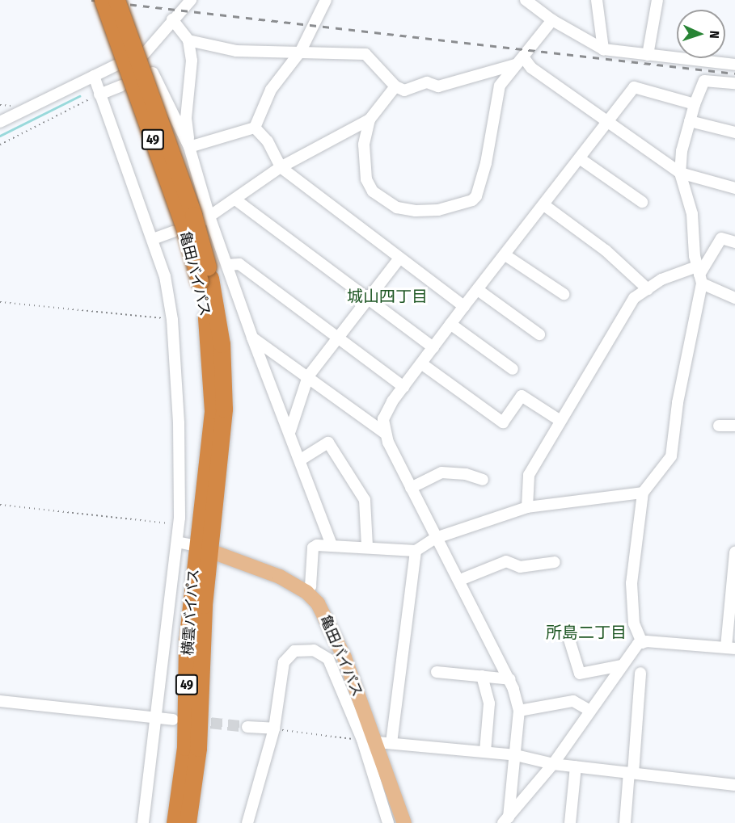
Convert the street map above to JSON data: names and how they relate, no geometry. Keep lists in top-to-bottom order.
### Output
{
  "streets": {
    "highway": ["49", "亀田バイパス", "横雲バイパス"]
  },
  "crossings": [
    ["亀田バイパス", "横雲バイパス"]
  ],
  "districts": ["城山四丁目", "所島二丁目"],
  "north": "right"
}
